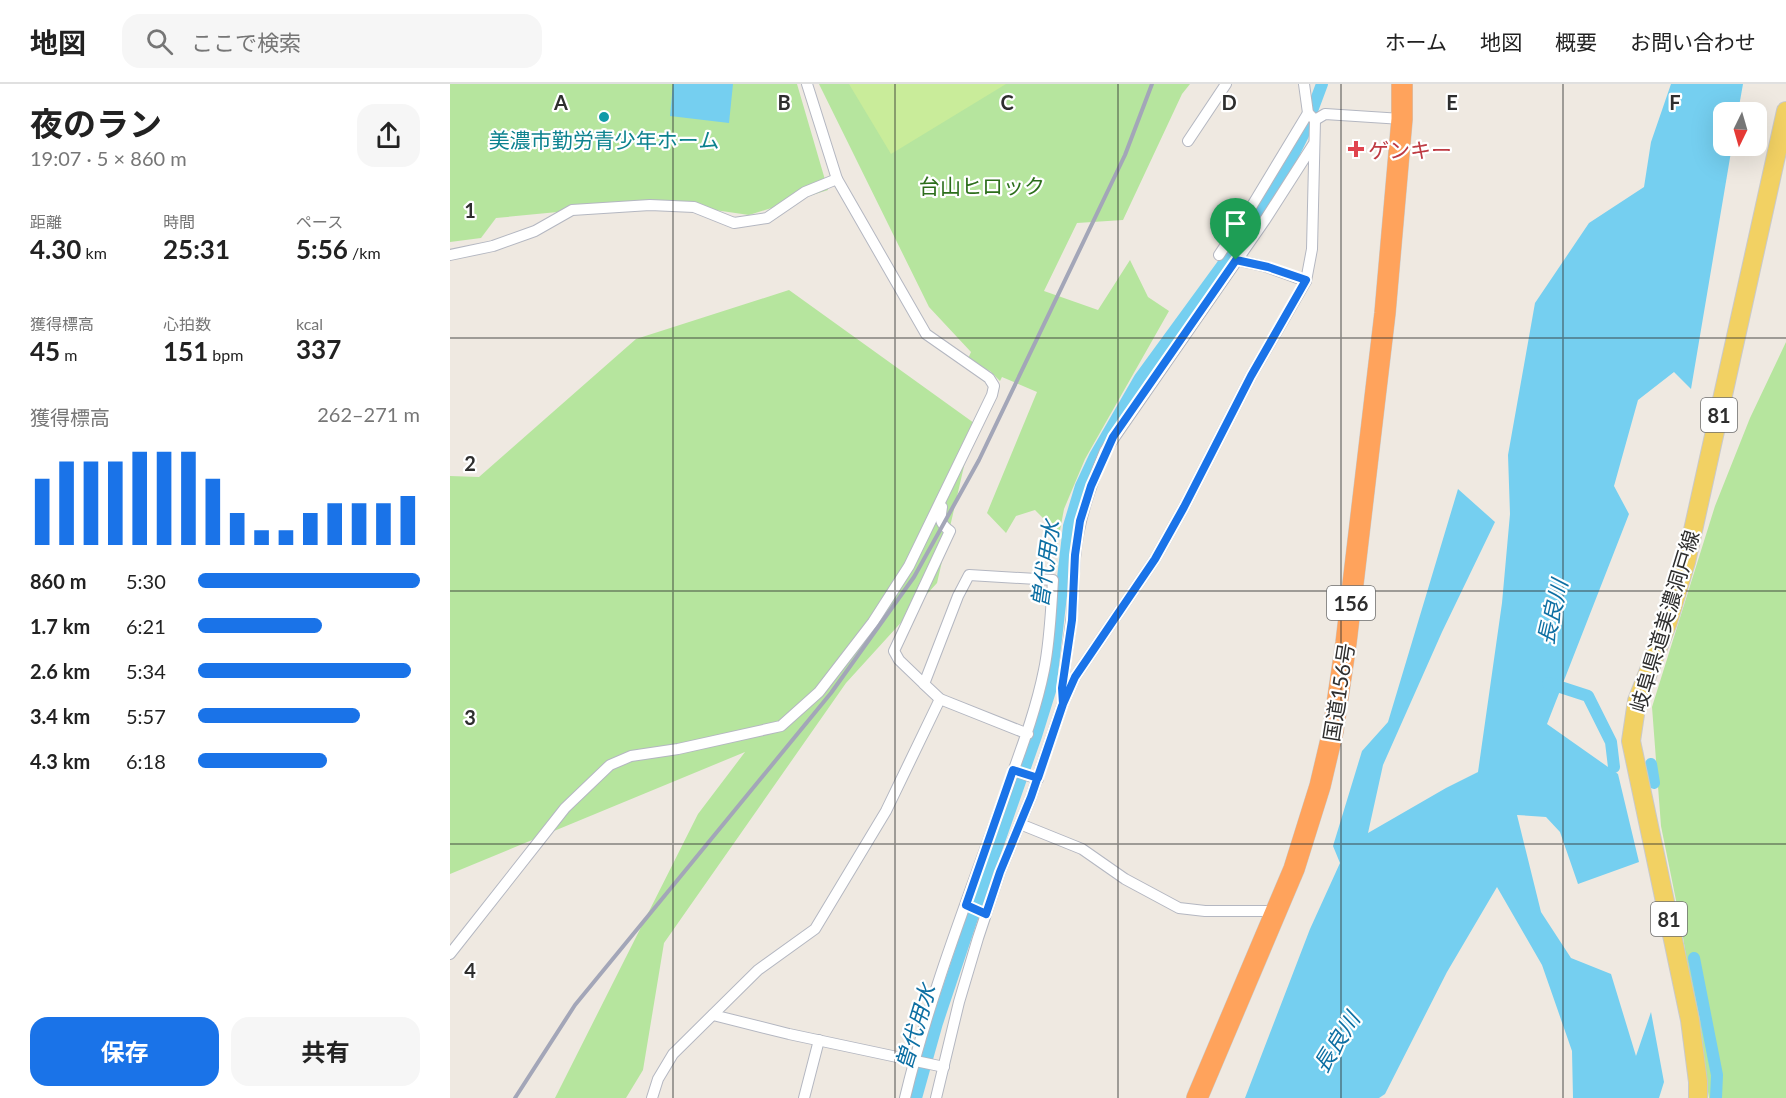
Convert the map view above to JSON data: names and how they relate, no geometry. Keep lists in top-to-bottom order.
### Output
{
  "streets": {
    "highway": ["156", "国道156号"],
    "main road": ["81", "岐阜県道美濃洞戸線"]
  },
  "water": ["曽代用水", "長良川"],
  "parks": ["台山ヒロック"],
  "places": {
    "other": ["美濃市勤労青少年ホーム"],
    "health": ["ゲンキー"]
  },
  "north": "bottom",
  "page": {
    "header": "地図",
    "search": "ここで検索",
    "nav": [
      "ホーム",
      "地図",
      "概要",
      "お問い合わせ"
    ],
    "heading": ["夜のラン", "19:07 · 5 × 860 m"],
    "stats": [
      ["距離", "4.30 km"],
      ["時間", "25:31"],
      ["ペース", "5:56 /km"],
      ["獲得標高", "45 m"],
      ["心拍数", "151 bpm"],
      ["kcal", "337"]
    ],
    "chart": ["獲得標高", "262–271 m"],
    "list": [
      {
        "name": "860 m",
        "note": "5:30"
      },
      {
        "name": "1.7 km",
        "note": "6:21"
      },
      {
        "name": "2.6 km",
        "note": "5:34"
      },
      {
        "name": "3.4 km",
        "note": "5:57"
      },
      {
        "name": "4.3 km",
        "note": "6:18"
      }
    ],
    "buttons": ["保存", "共有"]
  },
  "grid": {
    "columns": [
      "A",
      "B",
      "C",
      "D",
      "E",
      "F"
    ],
    "rows": [
      "1",
      "2",
      "3",
      "4"
    ]
  }
}
